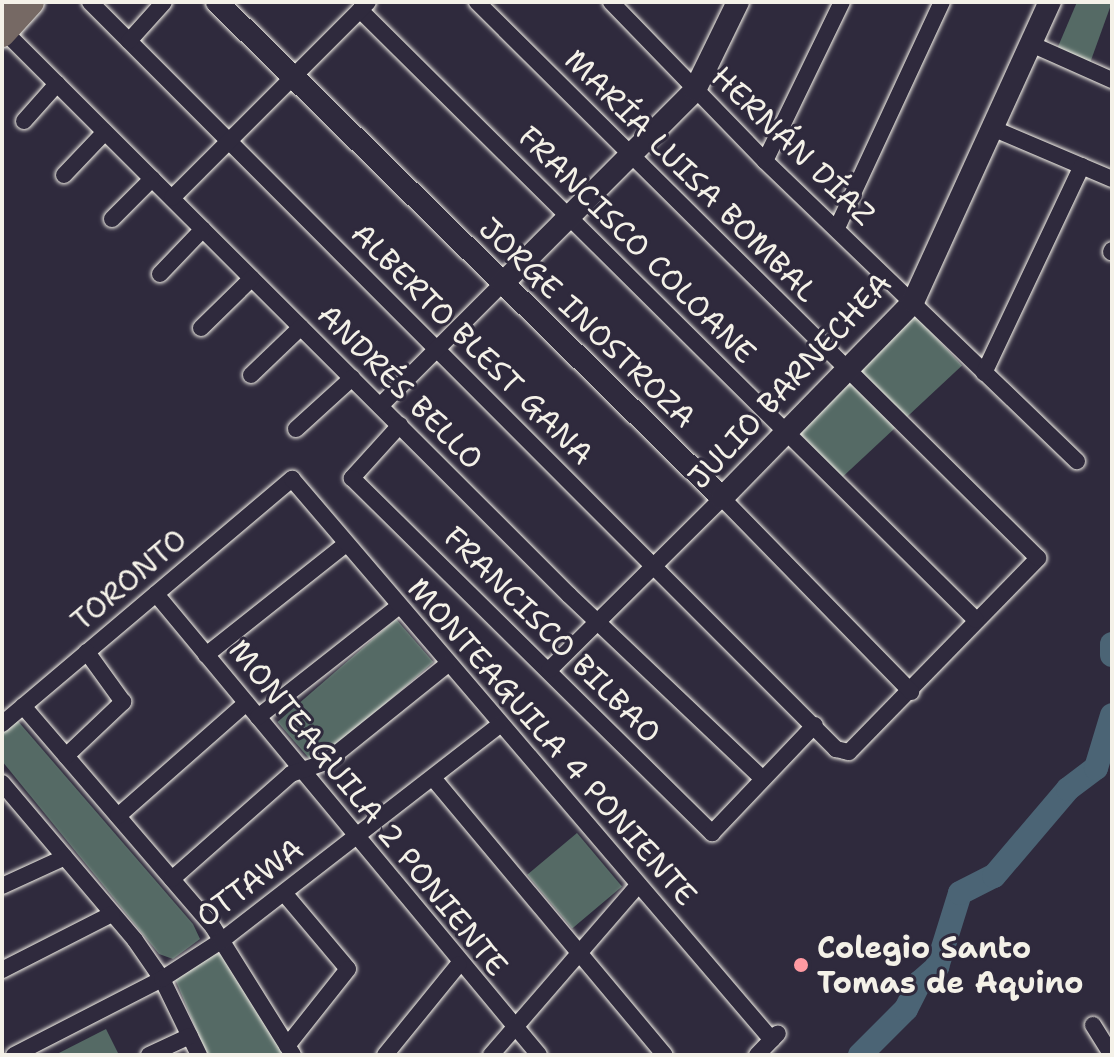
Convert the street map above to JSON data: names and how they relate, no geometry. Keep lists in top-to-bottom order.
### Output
{
  "streets": {
    "street": [
      "HERNÁN DÍAZ",
      "MARÍA LUISA BOMBAL",
      "FRANCISCO COLOANE",
      "JORGE INOSTROZA",
      "ALBERTO BLEST GANA",
      "JULIO BARNECHEA",
      "ANDRÉS BELLO",
      "TORONTO",
      "FRANCISCO BILBAO",
      "MONTEAGUILA 4 PONIENTE",
      "MONTEAGUILA 2 PONIENTE",
      "OTTAWA"
    ]
  },
  "crossings": [
    ["HERNÁN DÍAZ", "JULIO BARNECHEA"],
    ["MARÍA LUISA BOMBAL", "FRANCISCO COLOANE"],
    ["MARÍA LUISA BOMBAL", "JULIO BARNECHEA"],
    ["FRANCISCO COLOANE", "JULIO BARNECHEA"],
    ["JORGE INOSTROZA", "ALBERTO BLEST GANA"],
    ["JORGE INOSTROZA", "JULIO BARNECHEA"],
    ["ALBERTO BLEST GANA", "JULIO BARNECHEA"],
    ["JULIO BARNECHEA", "ANDRÉS BELLO"],
    ["JULIO BARNECHEA", "FRANCISCO BILBAO"],
    ["ANDRÉS BELLO", "FRANCISCO BILBAO"],
    ["TORONTO", "MONTEAGUILA 4 PONIENTE"],
    ["TORONTO", "MONTEAGUILA 2 PONIENTE"],
    ["MONTEAGUILA 4 PONIENTE", "OTTAWA"],
    ["MONTEAGUILA 2 PONIENTE", "OTTAWA"]
  ],
  "places": ["Colegio Santo Tomas de Aquino"]
}
